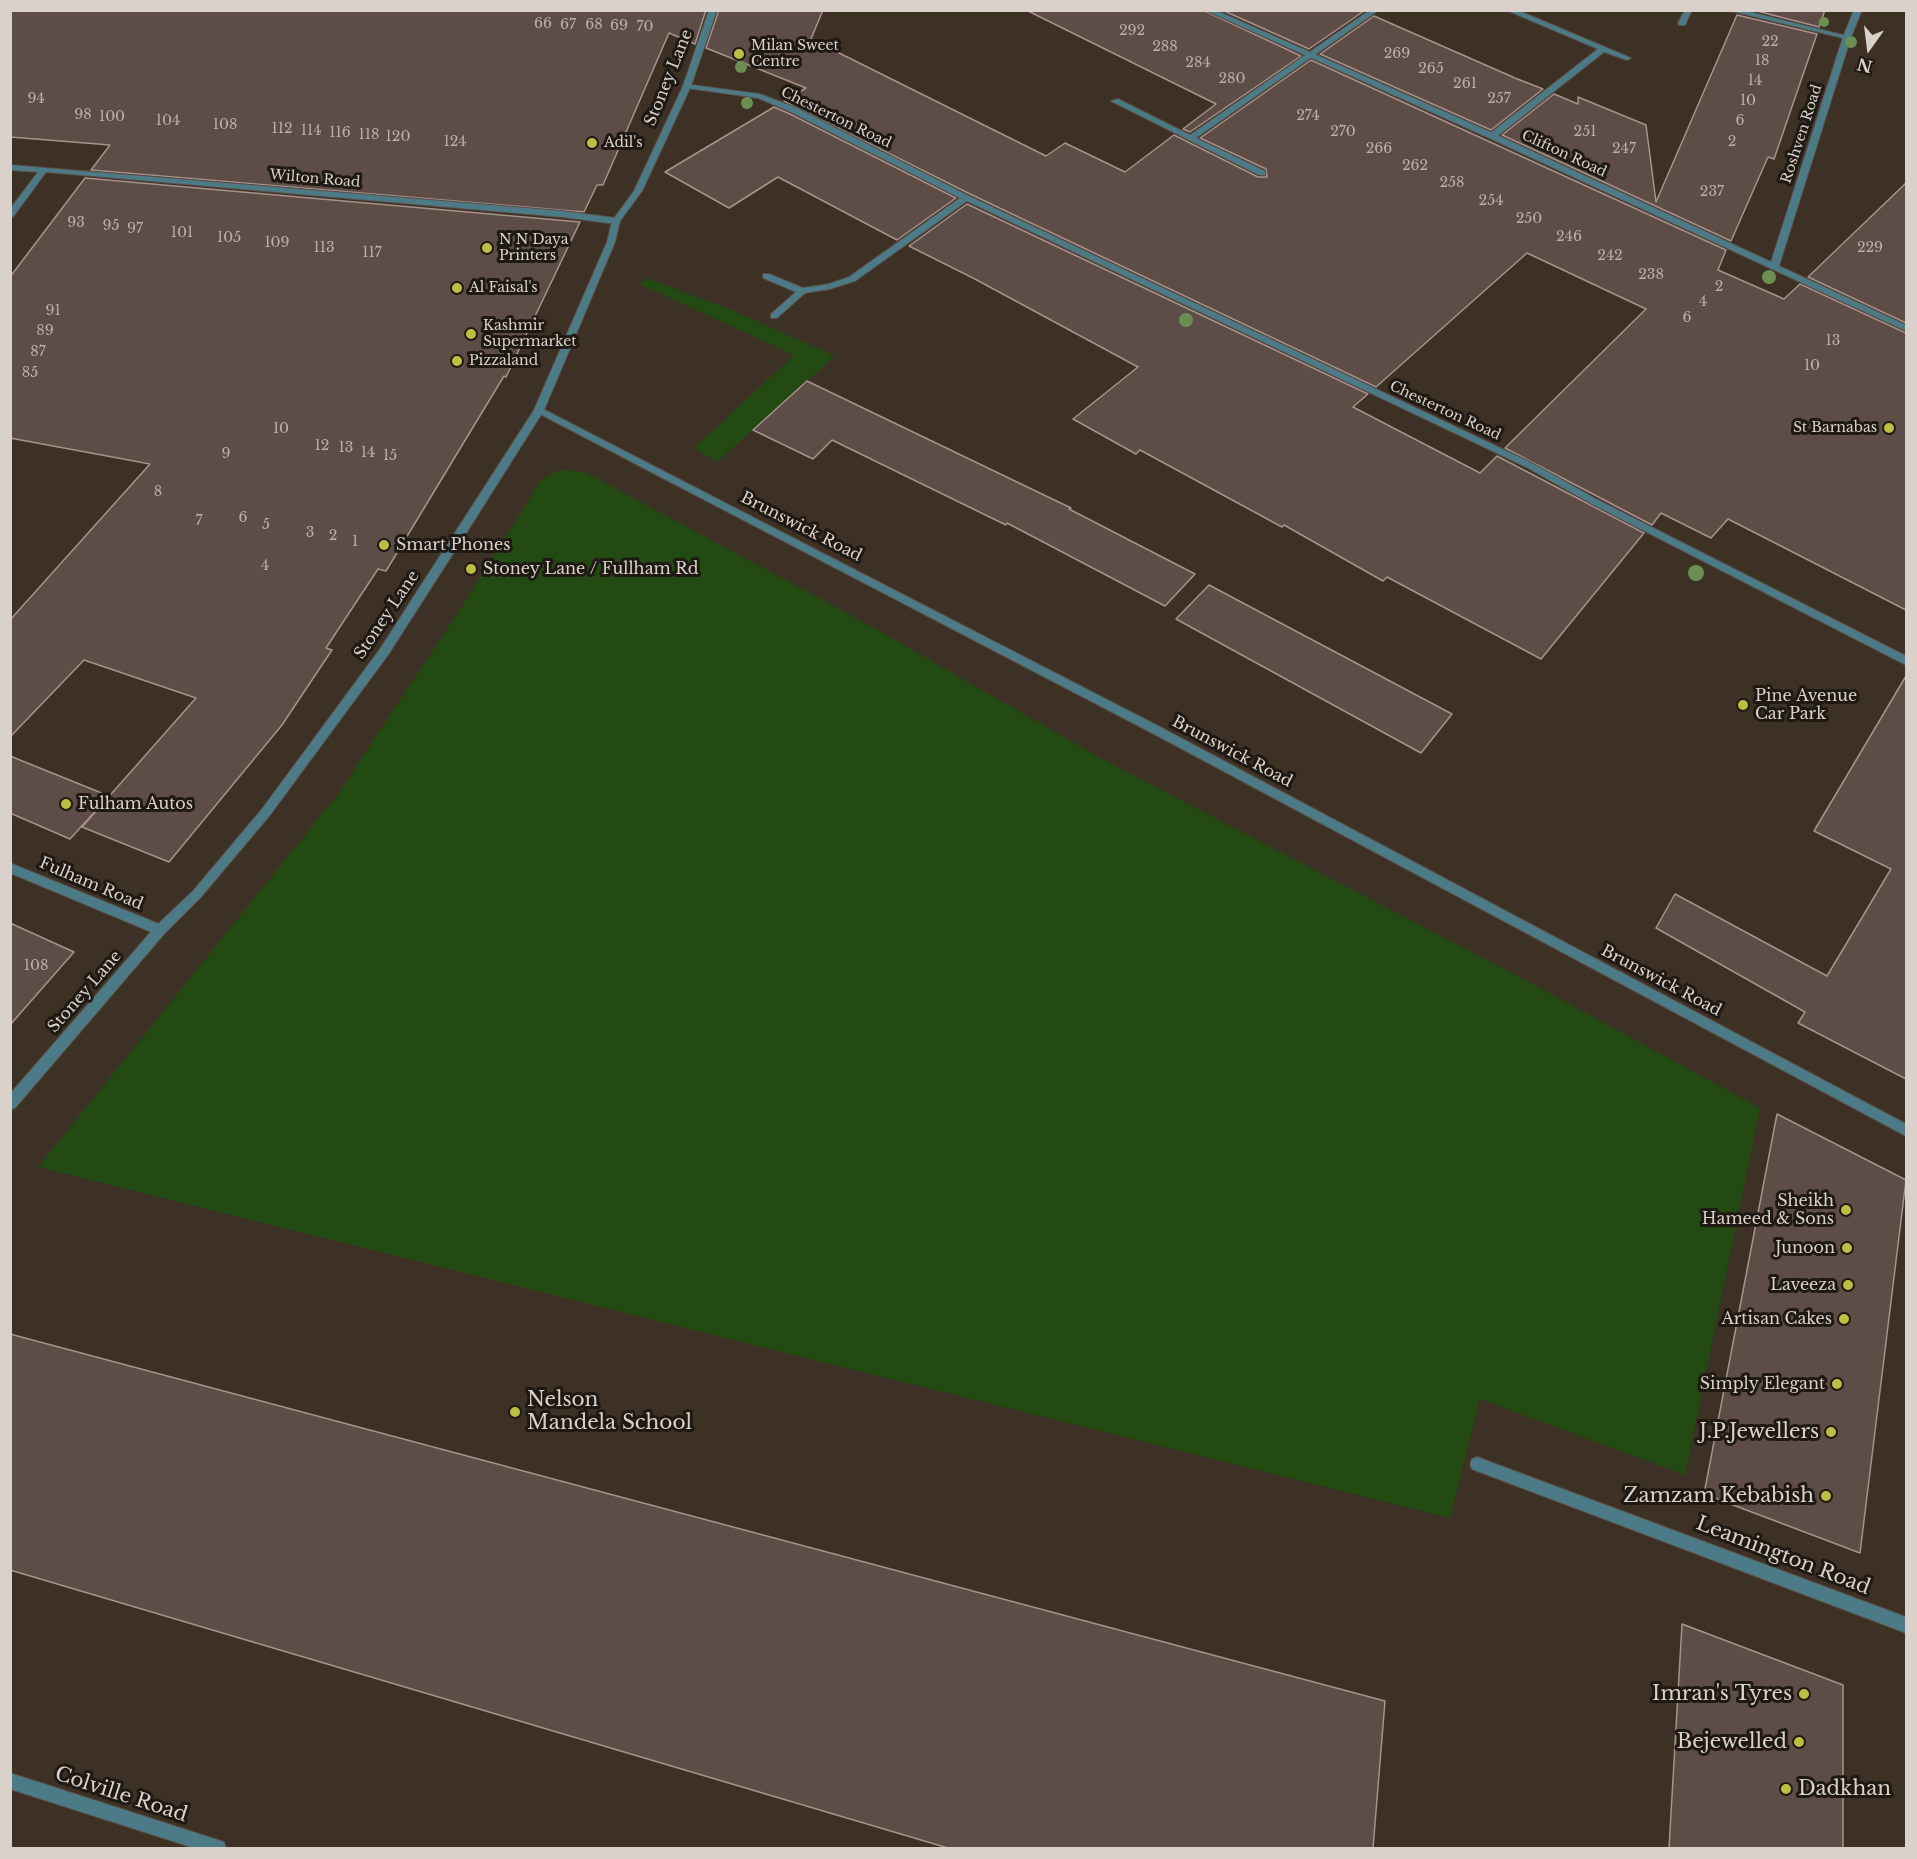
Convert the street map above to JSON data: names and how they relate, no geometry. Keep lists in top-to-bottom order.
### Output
{
  "streets": {
    "street": [
      "Stoney Lane",
      "Chesterton Road",
      "Roshven Road",
      "Clifton Road",
      "Wilton Road",
      "Brunswick Road",
      "Fulham Road",
      "Leamington Road",
      "Colville Road"
    ]
  },
  "crossings": [
    ["Stoney Lane", "Chesterton Road"],
    ["Stoney Lane", "Wilton Road"],
    ["Stoney Lane", "Brunswick Road"],
    ["Stoney Lane", "Fulham Road"],
    ["Roshven Road", "Clifton Road"]
  ],
  "places": [
    "Milan Sweet Centre",
    "Adil's",
    "N N Daya Printers",
    "Al Faisal's",
    "Kashmir Supermarket",
    "Pizzaland",
    "St Barnabas",
    "Smart Phones",
    "Stoney Lane / Fullham Rd",
    "Pine Avenue Car Park",
    "Fulham Autos",
    "Sheikh Hameed & Sons",
    "Junoon",
    "Laveeza",
    "Artisan Cakes",
    "Simply Elegant",
    "Nelson Mandela School",
    "J.P.Jewellers",
    "Zamzam Kebabish",
    "Imran's Tyres",
    "Bejewelled",
    "Dadkhan"
  ],
  "house_numbers": [
    "66",
    "67",
    "68",
    "69",
    "70",
    "292",
    "22",
    "288",
    "269",
    "18",
    "284",
    "265",
    "280",
    "14",
    "261",
    "94",
    "257",
    "10",
    "98",
    "274",
    "100",
    "104",
    "6",
    "108",
    "112",
    "114",
    "270",
    "251",
    "116",
    "118",
    "120",
    "124",
    "2",
    "266",
    "247",
    "262",
    "258",
    "237",
    "254",
    "250",
    "93",
    "95",
    "97",
    "101",
    "246",
    "105",
    "109",
    "113",
    "229",
    "117",
    "242",
    "238",
    "2",
    "4",
    "91",
    "6",
    "89",
    "13",
    "87",
    "10",
    "85",
    "10",
    "12",
    "13",
    "14",
    "9",
    "15",
    "8",
    "6",
    "7",
    "5",
    "3",
    "2",
    "1",
    "4",
    "108"
  ],
  "north": "bottom"
}
